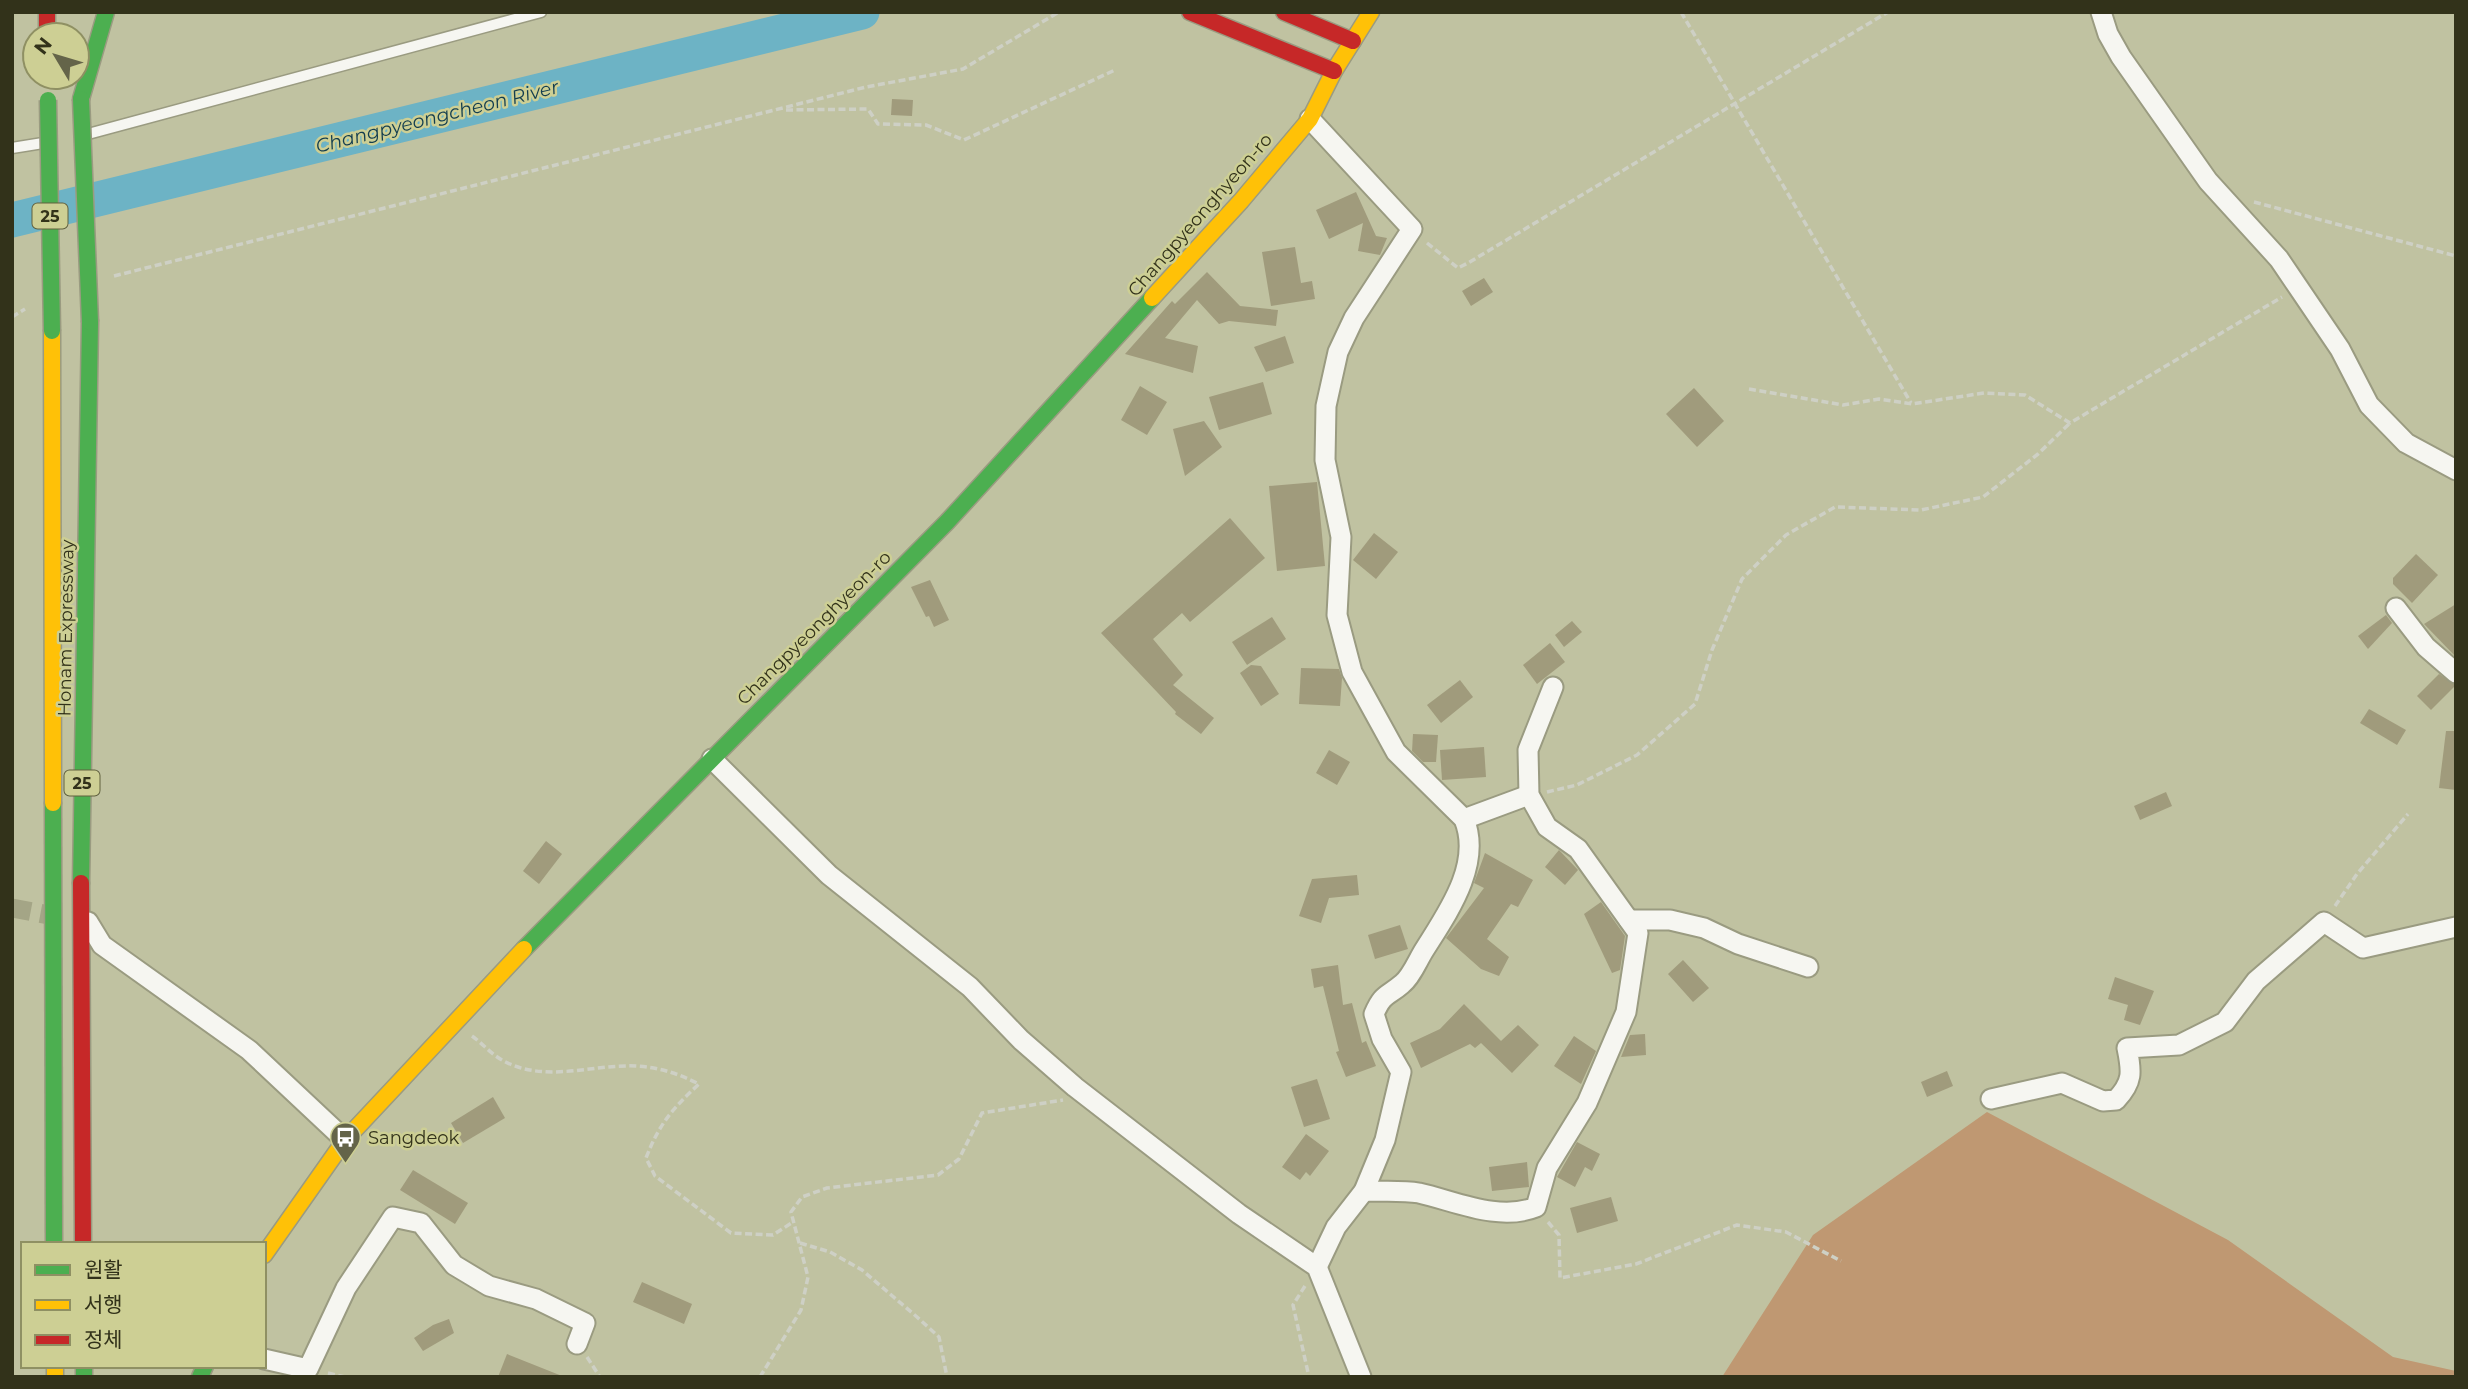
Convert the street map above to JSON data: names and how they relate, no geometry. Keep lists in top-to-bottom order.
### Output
{
  "streets": {
    "main road": ["Changpyeonghyeon-ro", "25", "Honam Expressway"]
  },
  "water": ["Changpyeongcheon River"],
  "places": {
    "bus stop": ["Sangdeok"]
  },
  "legend": ["원활", "서행", "정체"],
  "north": "top left"
}
